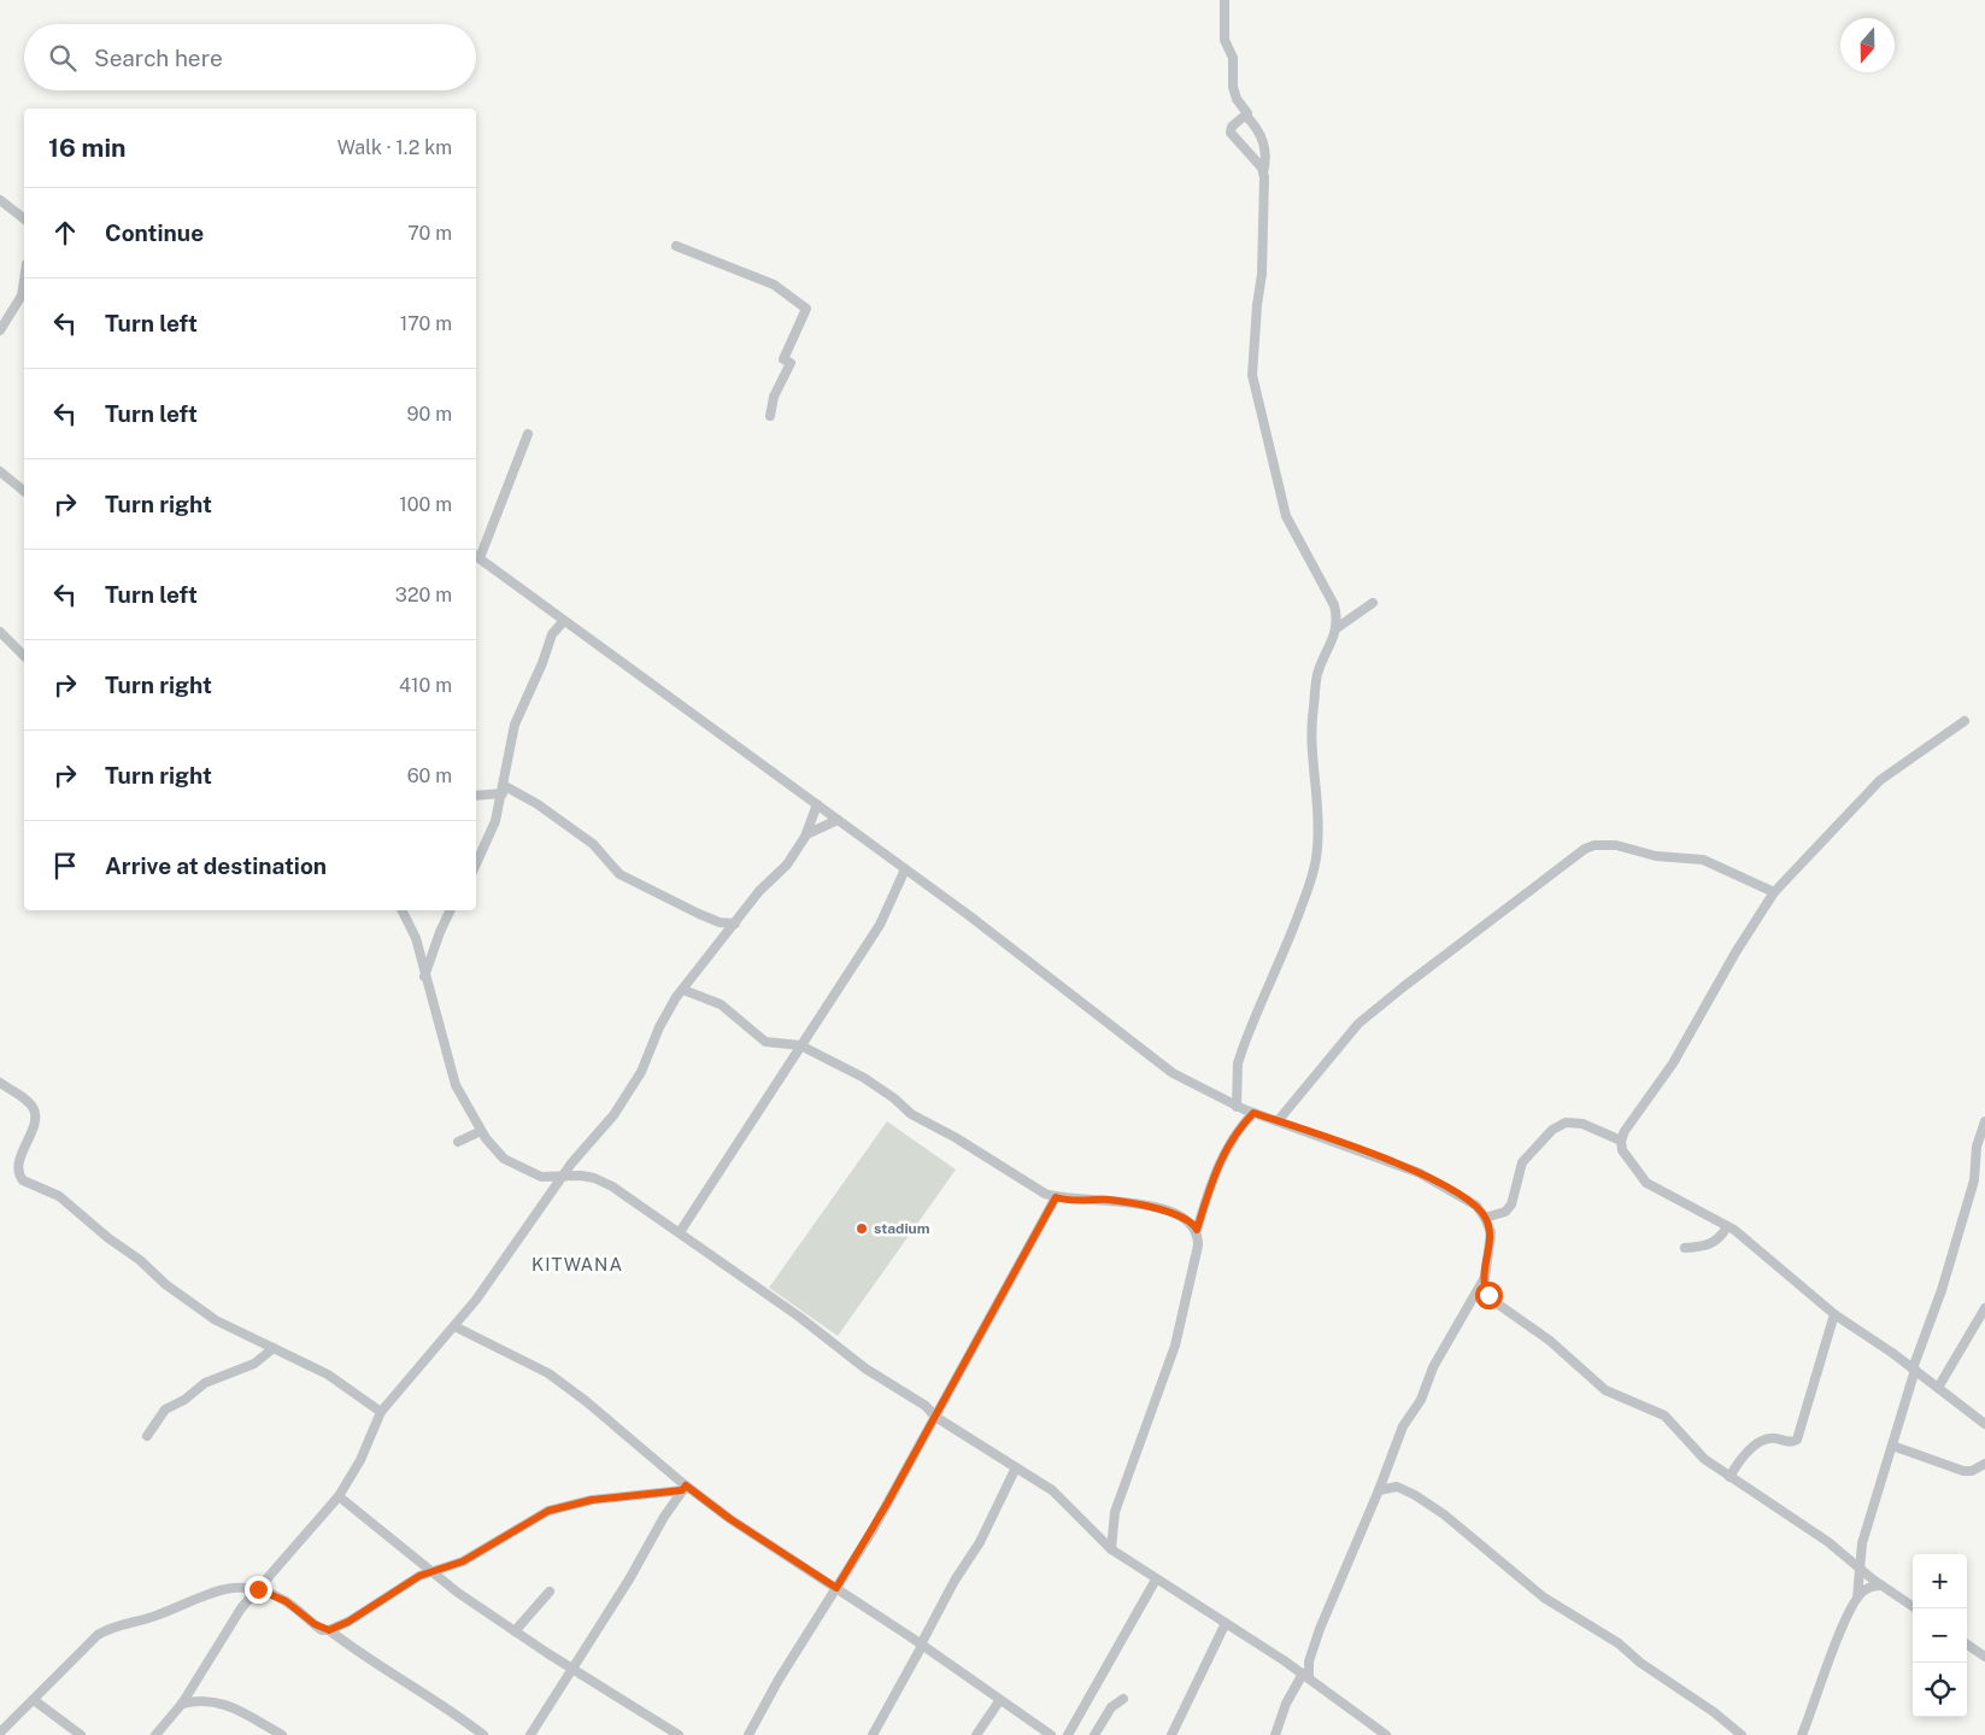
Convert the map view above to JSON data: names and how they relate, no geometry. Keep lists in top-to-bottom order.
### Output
{
  "districts": ["KITWANA"],
  "places": ["stadium"],
  "north": "bottom",
  "page": {
    "search": "Search here",
    "heading": ["16 min", "Walk · 1.2 km"],
    "list": [
      ["Continue", "70 m"],
      ["Turn left", "170 m"],
      ["Turn left", "90 m"],
      ["Turn right", "100 m"],
      ["Turn left", "320 m"],
      ["Turn right", "410 m"],
      ["Turn right", "60 m"],
      "Arrive at destination"
    ],
    "map_buttons": ["+", "−"]
  }
}
